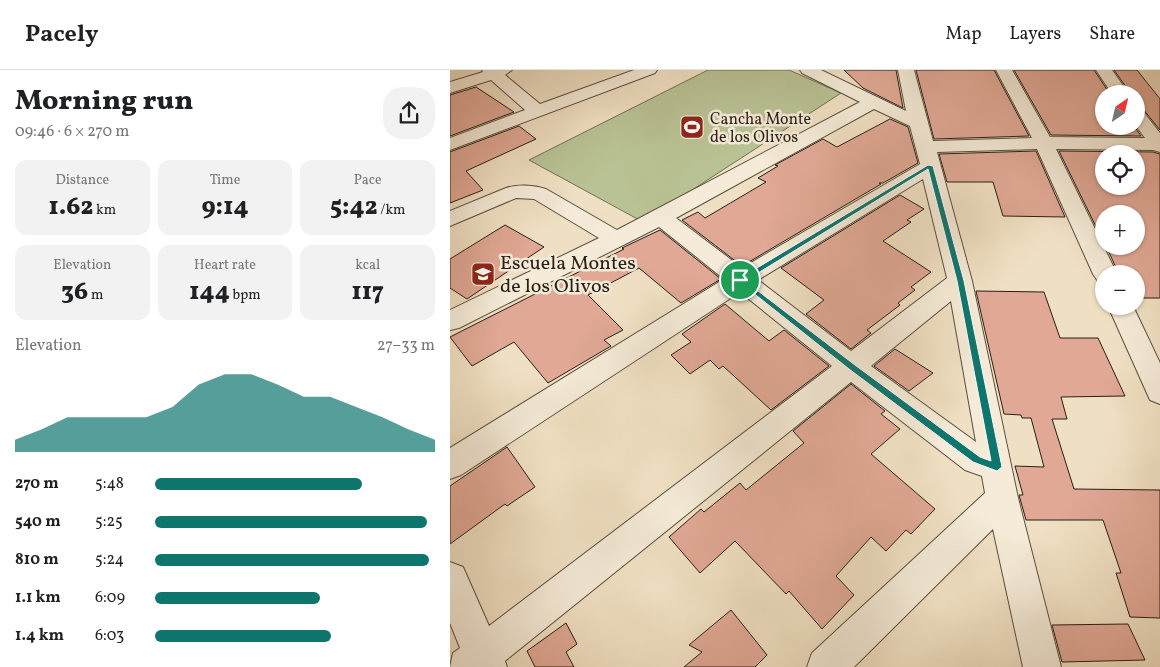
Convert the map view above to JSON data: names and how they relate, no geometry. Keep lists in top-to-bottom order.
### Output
{
  "places": {
    "sports": ["Cancha Monte de los Olivos"],
    "school or university": ["Escuela Montes de los Olivos"]
  },
  "north": "top right",
  "page": {
    "header": "Pacely",
    "nav": ["Map", "Layers", "Share"],
    "heading": ["Morning run", "09:46 · 6 × 270 m"],
    "map_buttons": ["+", "−"],
    "stats": [
      ["Distance", "1.62 km"],
      ["Time", "9:14"],
      ["Pace", "5:42 /km"],
      ["Elevation", "36 m"],
      ["Heart rate", "144 bpm"],
      ["kcal", "117"]
    ],
    "chart": ["Elevation", "27–33 m"],
    "list": [
      {
        "name": "270 m",
        "note": "5:48"
      },
      {
        "name": "540 m",
        "note": "5:25"
      },
      {
        "name": "810 m",
        "note": "5:24"
      },
      {
        "name": "1.1 km",
        "note": "6:09"
      },
      {
        "name": "1.4 km",
        "note": "6:03"
      }
    ]
  }
}
